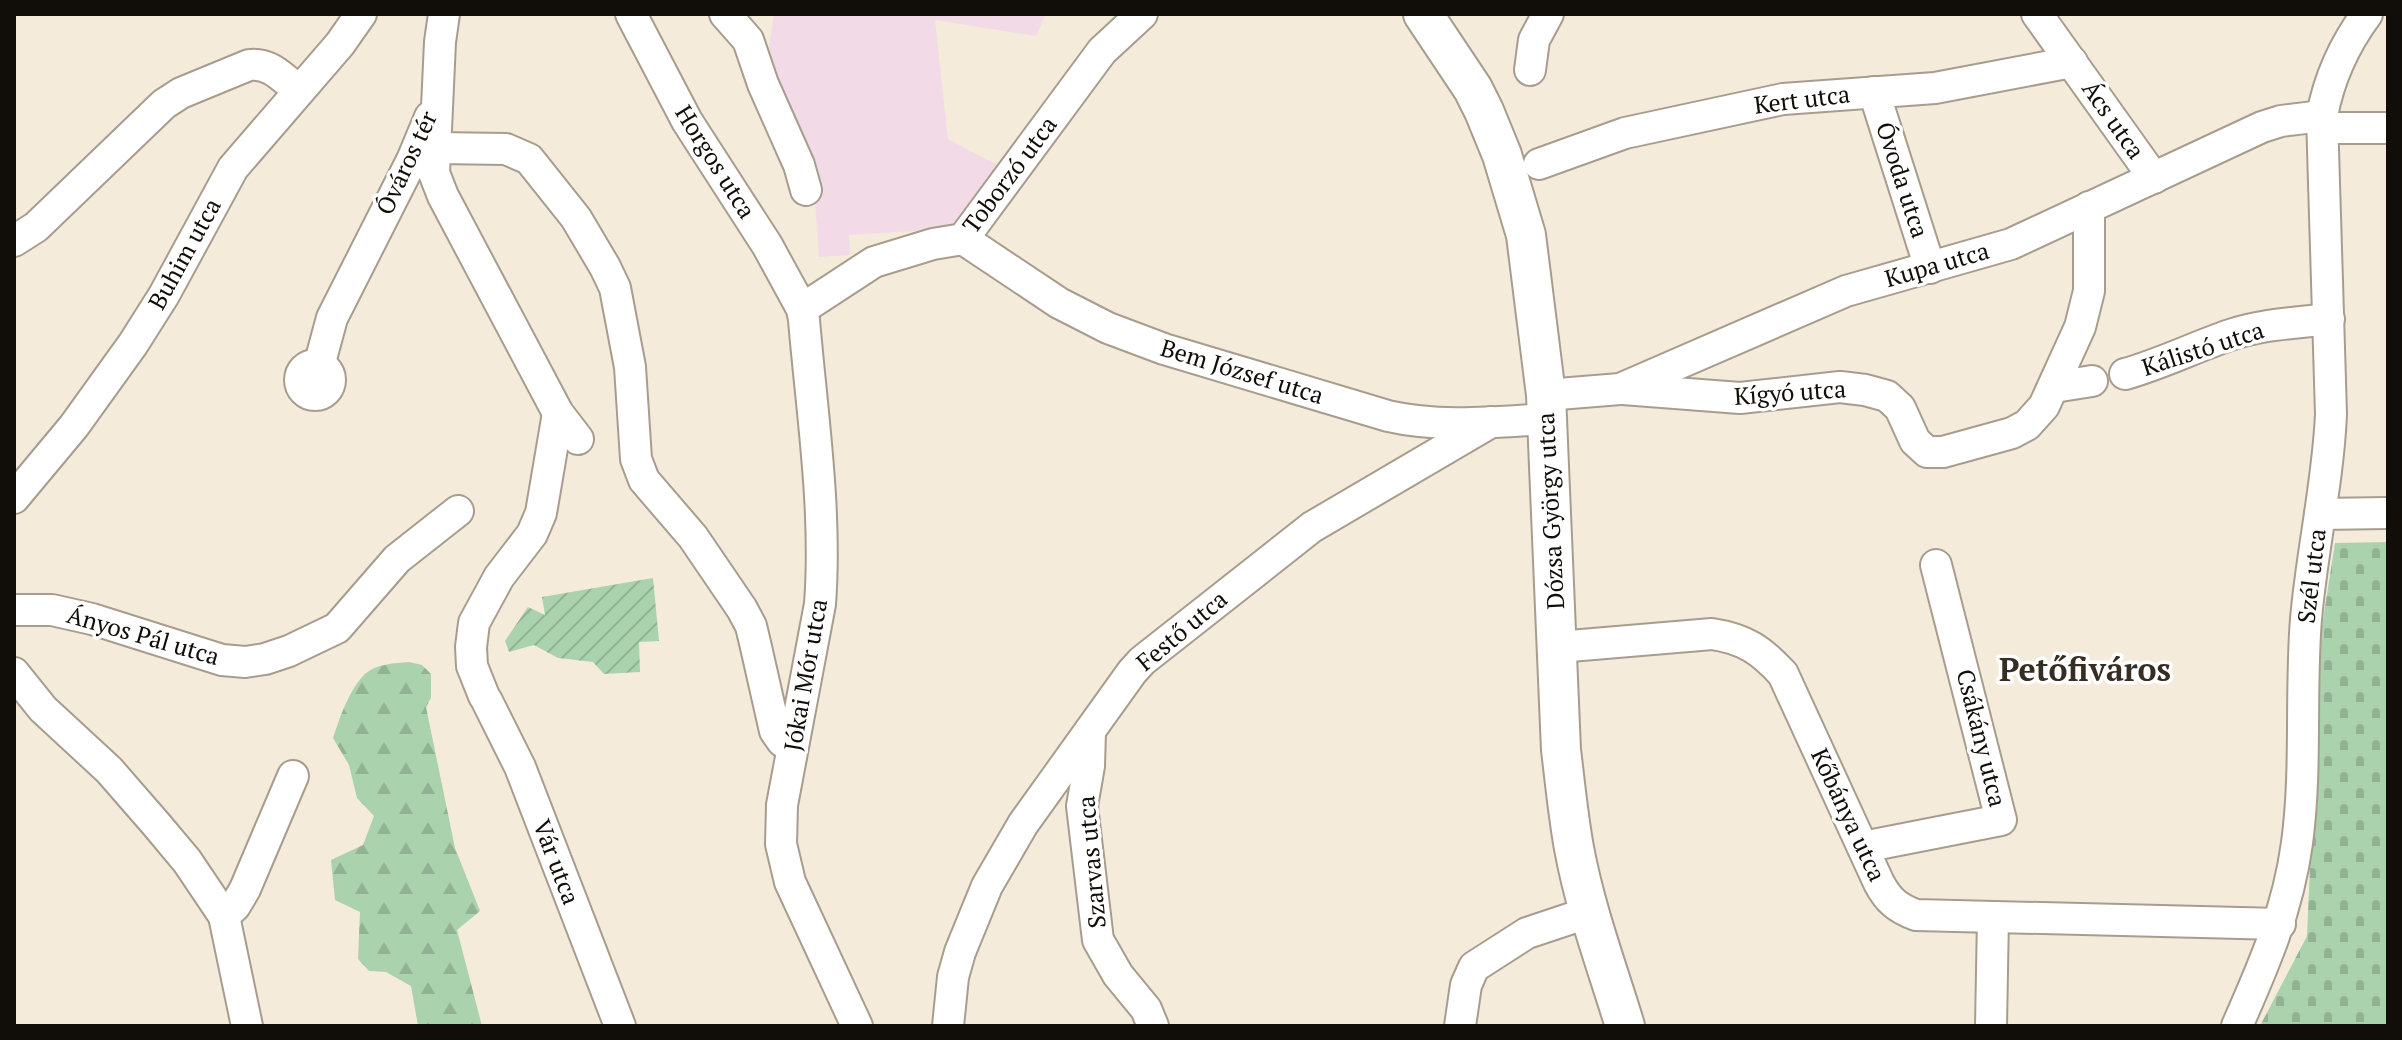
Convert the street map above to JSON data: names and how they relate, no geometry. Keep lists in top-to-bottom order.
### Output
{
  "streets": {
    "main road": ["Dózsa György utca"],
    "street": [
      "Kert utca",
      "Ács utca",
      "Horgos utca",
      "Óváros tér",
      "Toborzó utca",
      "Óvoda utca",
      "Buhim utca",
      "Kupa utca",
      "Kálistó utca",
      "Bem József utca",
      "Kígyó utca",
      "Szél utca",
      "Festő utca",
      "Ányos Pál utca",
      "Jókai Mór utca",
      "Csákány utca",
      "Kőbánya utca",
      "Vár utca",
      "Szarvas utca"
    ]
  },
  "crossings": [
    ["Kert utca", "Ács utca"],
    ["Kert utca", "Óvoda utca"],
    ["Ács utca", "Kupa utca"],
    ["Horgos utca", "Toborzó utca"],
    ["Horgos utca", "Jókai Mór utca"],
    ["Óváros tér", "Vár utca"],
    ["Toborzó utca", "Bem József utca"],
    ["Toborzó utca", "Jókai Mór utca"],
    ["Óvoda utca", "Kupa utca"],
    ["Kupa utca", "Bem József utca"],
    ["Kupa utca", "Kígyó utca"],
    ["Kupa utca", "Dózsa György utca"],
    ["Kupa utca", "Szél utca"],
    ["Kálistó utca", "Szél utca"],
    ["Bem József utca", "Dózsa György utca"],
    ["Bem József utca", "Festő utca"],
    ["Dózsa György utca", "Kőbánya utca"],
    ["Szél utca", "Kőbánya utca"],
    ["Festő utca", "Szarvas utca"],
    ["Csákány utca", "Kőbánya utca"]
  ],
  "districts": ["Petőfiváros"]
}
